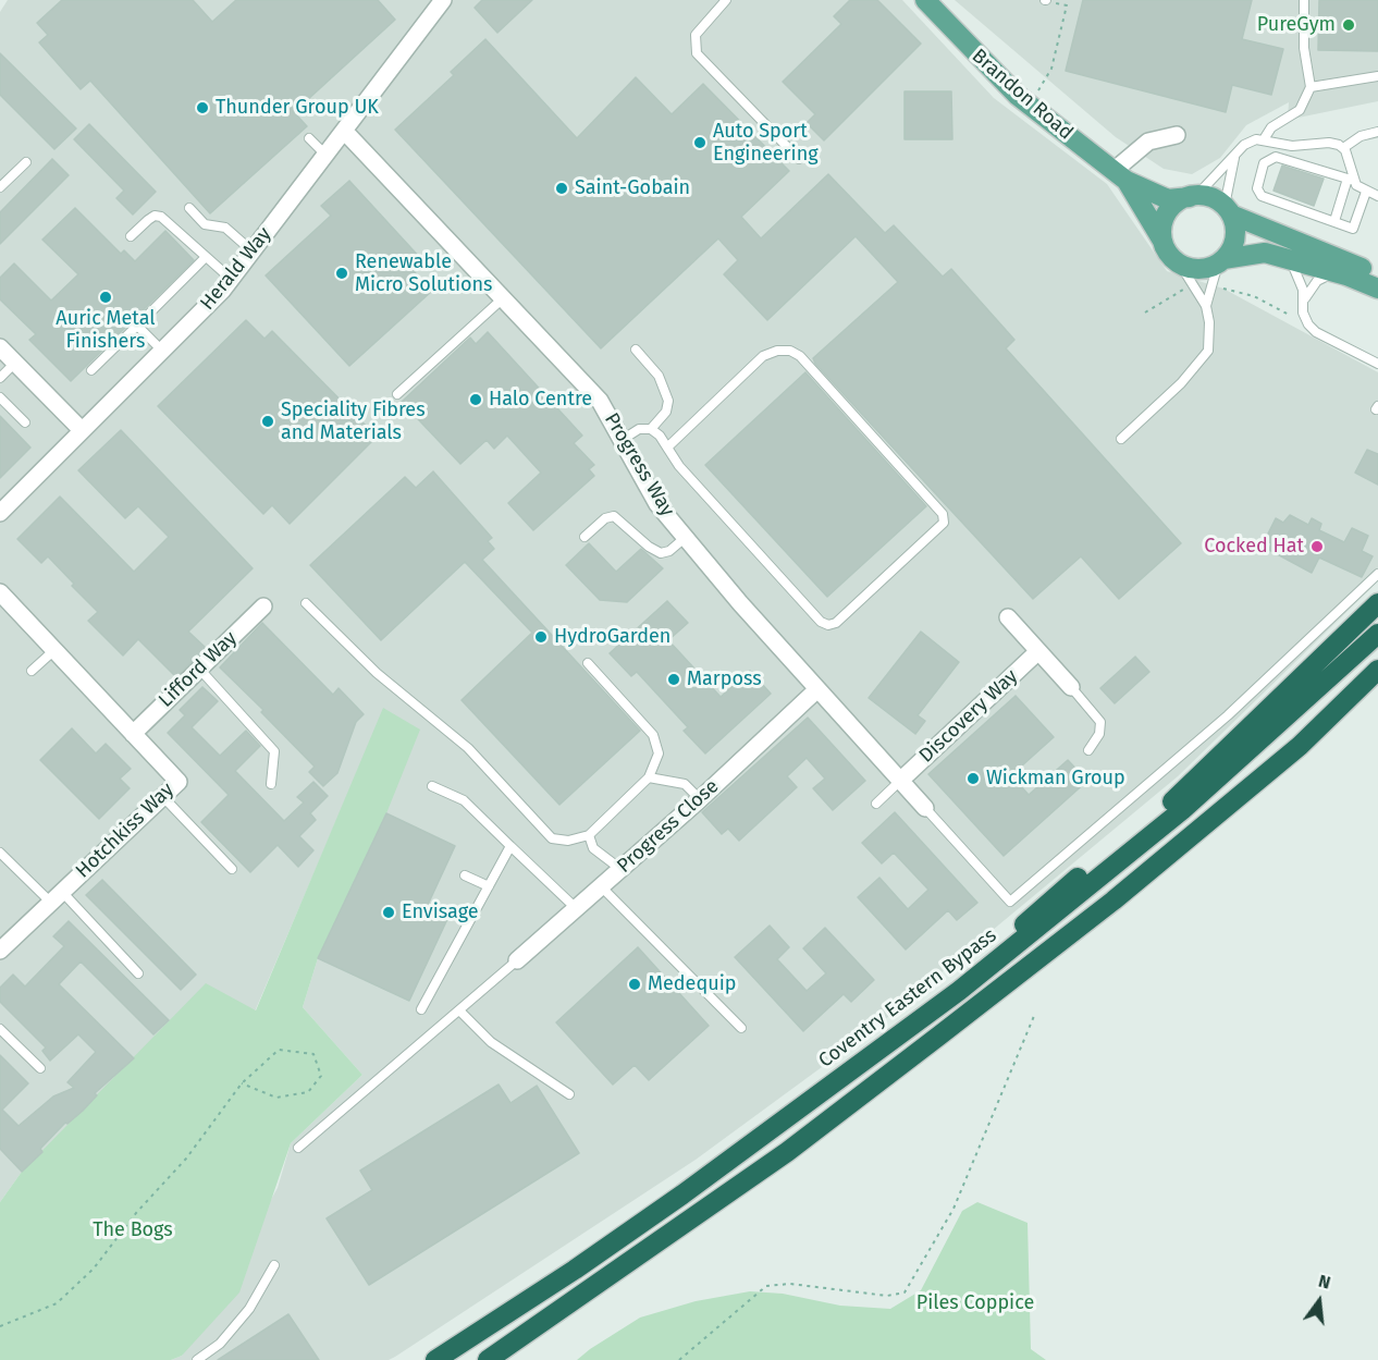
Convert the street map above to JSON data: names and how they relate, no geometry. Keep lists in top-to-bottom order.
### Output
{
  "streets": {
    "highway": ["Coventry Eastern Bypass"],
    "main road": ["Brandon Road"],
    "street": [
      "Herald Way",
      "Progress Way",
      "Lifford Way",
      "Discovery Way",
      "Progress Close",
      "Hotchkiss Way"
    ]
  },
  "crossings": [
    ["Herald Way", "Progress Way"],
    ["Progress Way", "Discovery Way"],
    ["Progress Way", "Progress Close"],
    ["Lifford Way", "Hotchkiss Way"]
  ],
  "parks": ["The Bogs", "Piles Coppice"],
  "places": [
    "PureGym",
    "Thunder Group UK",
    "Auto Sport Engineering",
    "Saint-Gobain",
    "Renewable Micro Solutions",
    "Auric Metal Finishers",
    "Halo Centre",
    "Speciality Fibres and Materials",
    "Cocked Hat",
    "HydroGarden",
    "Marposs",
    "Wickman Group",
    "Envisage",
    "Medequip"
  ],
  "north": "top"
}
